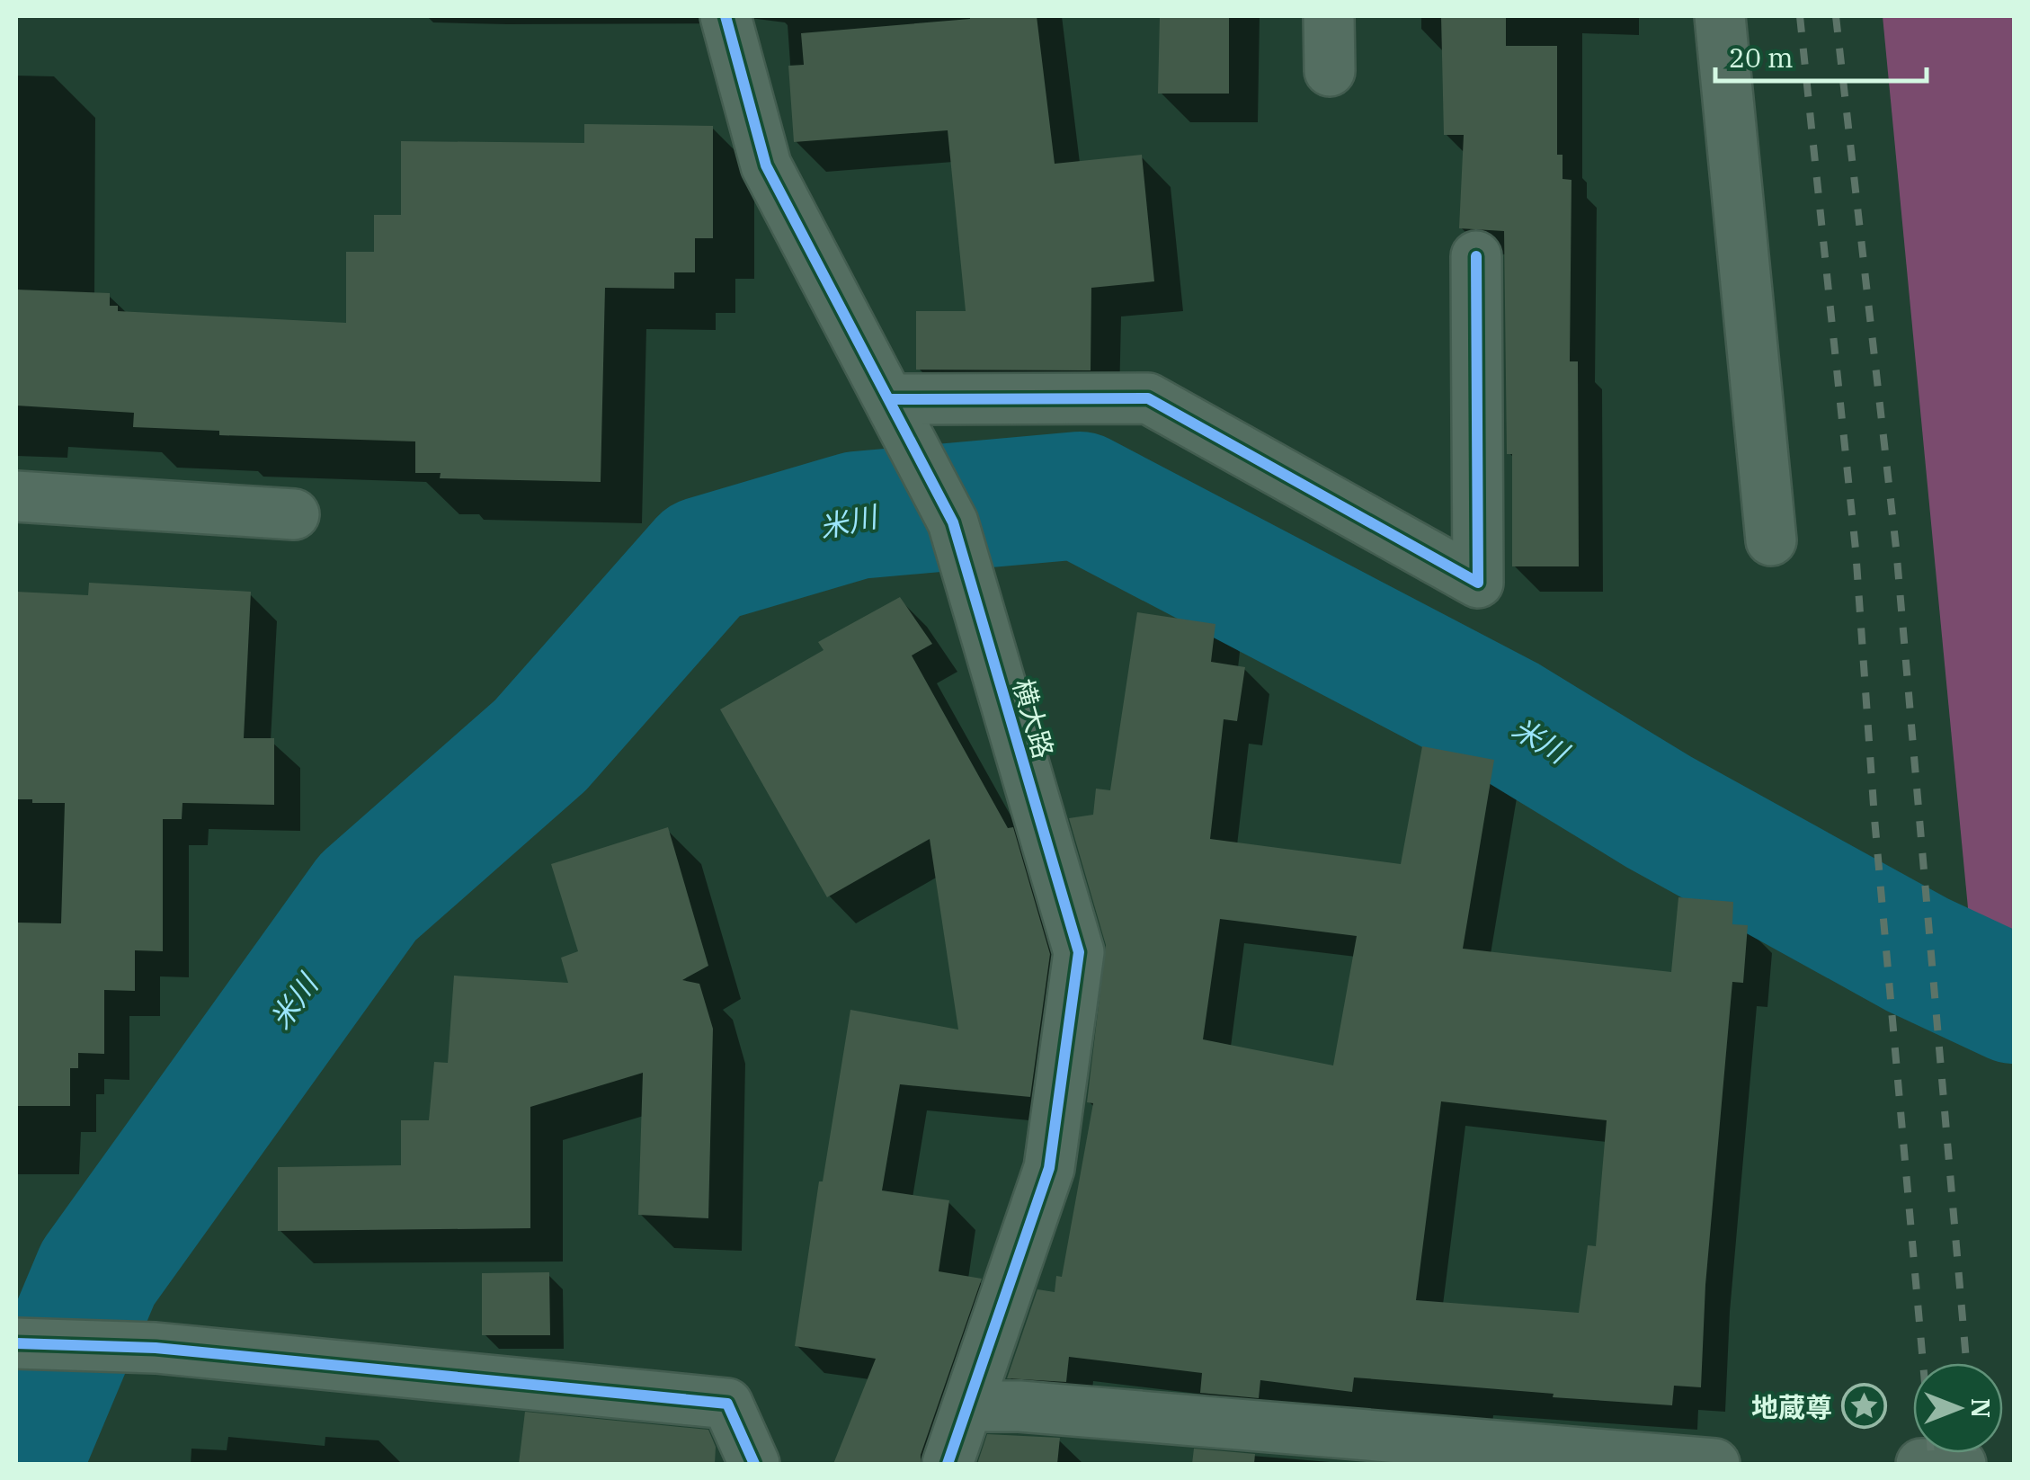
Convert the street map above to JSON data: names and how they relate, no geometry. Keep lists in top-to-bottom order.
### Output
{
  "streets": {
    "street": ["横大路"]
  },
  "water": ["米川"],
  "places": {
    "place": ["地蔵尊"]
  },
  "scale_bar": "20 m",
  "north": "right"
}
